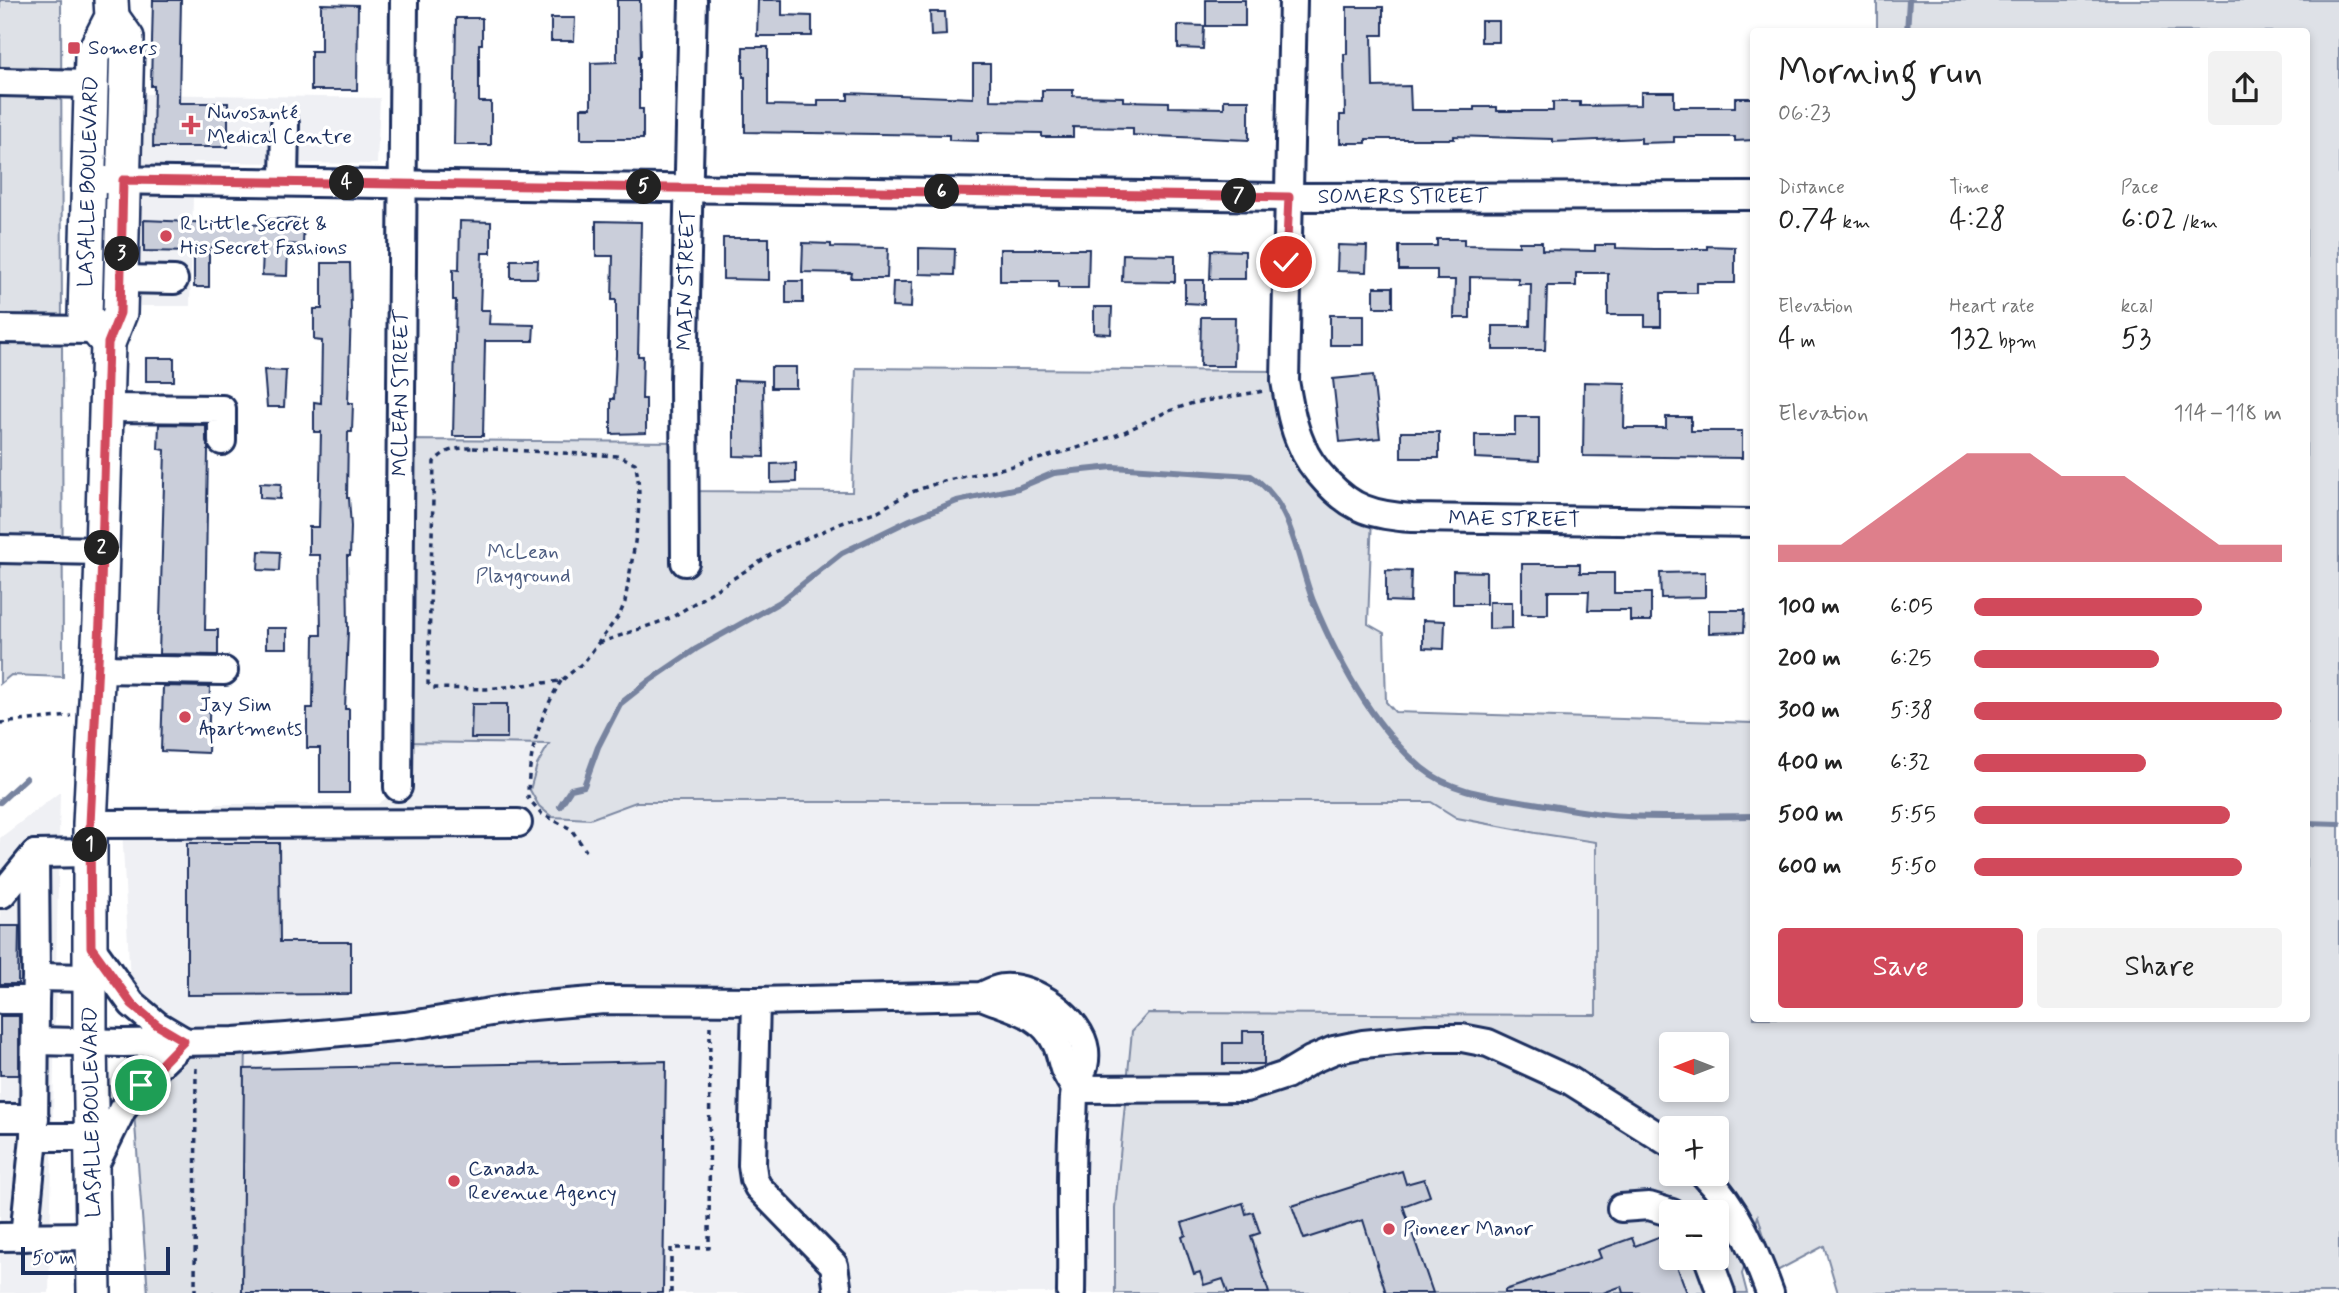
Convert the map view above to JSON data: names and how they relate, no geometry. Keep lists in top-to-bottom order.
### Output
{
  "streets": {
    "main road": ["LASALLE BOULEVARD"],
    "street": [
      "SOMERS STREET",
      "MAIN STREET",
      "MCLEAN STREET",
      "MAE STREET"
    ]
  },
  "crossings": [
    ["LASALLE BOULEVARD", "SOMERS STREET"],
    ["SOMERS STREET", "MAIN STREET"],
    ["SOMERS STREET", "MCLEAN STREET"],
    ["SOMERS STREET", "MAE STREET"]
  ],
  "parks": ["McLean Playground"],
  "places": {
    "transit": ["Somers"],
    "health": ["Nuvosanté Medical Centre"],
    "other": [
      "R Little Secret & His Secret Fashions",
      "Jay Sim Apartments",
      "Canada Revenue Agency",
      "Pioneer Manor"
    ]
  },
  "scale_bar": "50 m",
  "north": "left",
  "page": {
    "heading": ["Morning run", "06:23"],
    "stats": [
      ["Distance", "0.74 km"],
      ["Time", "4:28"],
      ["Pace", "6:02 /km"],
      ["Elevation", "4 m"],
      ["Heart rate", "132 bpm"],
      ["kcal", "53"]
    ],
    "pins": [
      "4",
      "5",
      "6",
      "7",
      "3",
      "2",
      "1"
    ],
    "chart": ["Elevation", "114–118 m"],
    "list": [
      {
        "name": "100 m",
        "note": "6:05"
      },
      {
        "name": "200 m",
        "note": "6:25"
      },
      {
        "name": "300 m",
        "note": "5:38"
      },
      {
        "name": "400 m",
        "note": "6:32"
      },
      {
        "name": "500 m",
        "note": "5:55"
      },
      {
        "name": "600 m",
        "note": "5:50"
      }
    ],
    "buttons": ["Save", "Share"],
    "map_buttons": ["+", "−"],
    "scale": "50 m"
  }
}
